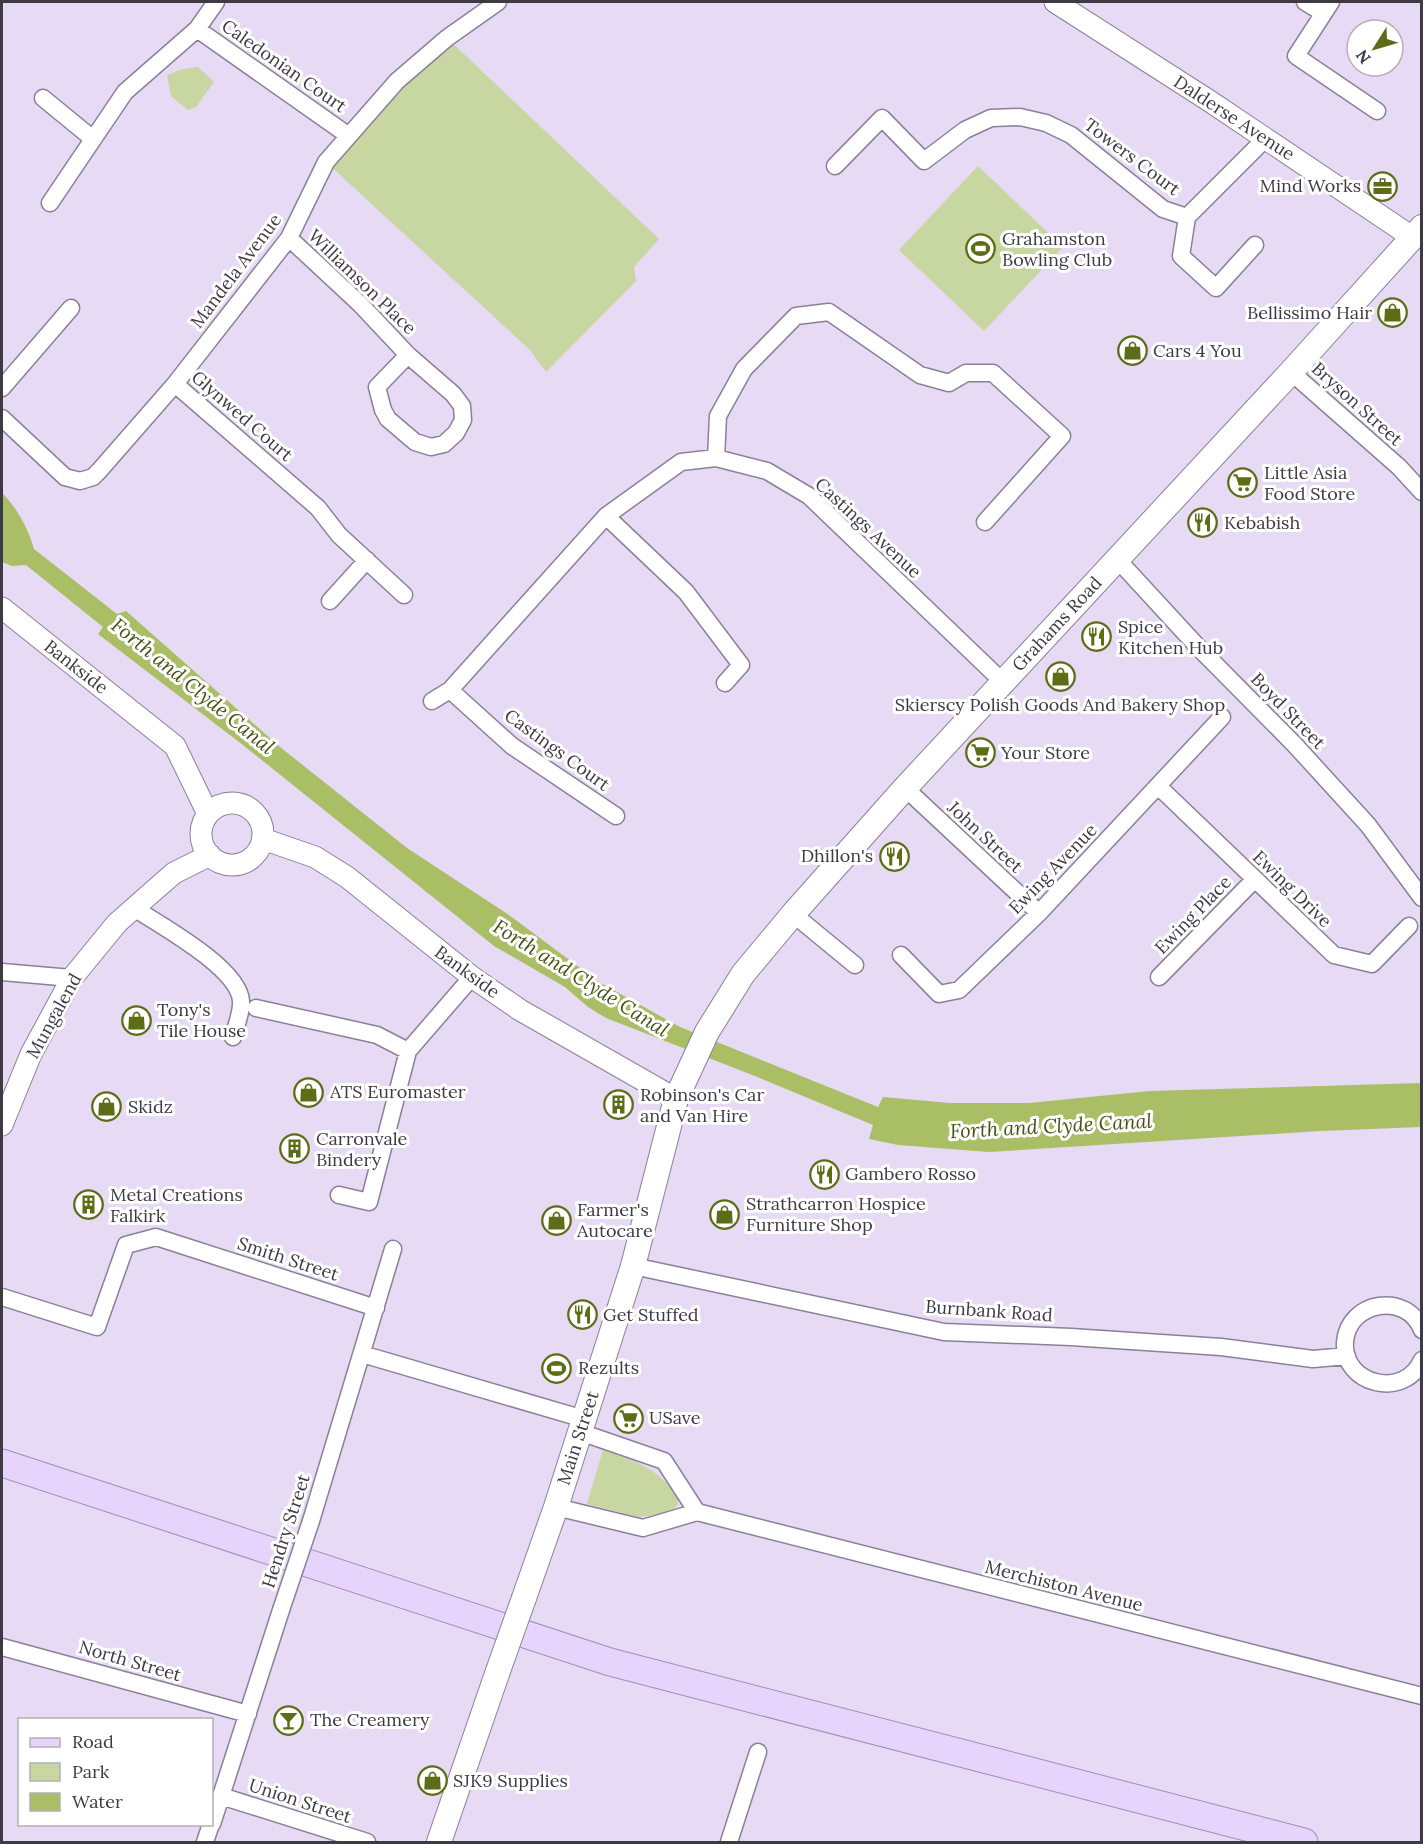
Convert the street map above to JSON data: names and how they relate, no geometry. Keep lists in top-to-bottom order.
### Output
{
  "streets": {
    "main road": ["Grahams Road", "Main Street"],
    "street": [
      "Caledonian Court",
      "Dalderse Avenue",
      "Towers Court",
      "Mandela Avenue",
      "Williamson Place",
      "Bryson Street",
      "Glynwed Court",
      "Castings Avenue",
      "Bankside",
      "Boyd Street",
      "Castings Court",
      "John Street",
      "Ewing Avenue",
      "Ewing Drive",
      "Ewing Place",
      "Mungalend",
      "Smith Street",
      "Burnbank Road",
      "Hendry Street",
      "Merchiston Avenue",
      "North Street",
      "Union Street"
    ]
  },
  "crossings": [
    ["Caledonian Court", "Mandela Avenue"],
    ["Dalderse Avenue", "Towers Court"],
    ["Dalderse Avenue", "Grahams Road"],
    ["Mandela Avenue", "Williamson Place"],
    ["Mandela Avenue", "Glynwed Court"],
    ["Bryson Street", "Grahams Road"],
    ["Castings Avenue", "Grahams Road"],
    ["Castings Avenue", "Castings Court"],
    ["Grahams Road", "Boyd Street"],
    ["Grahams Road", "John Street"],
    ["Grahams Road", "Main Street"],
    ["Bankside", "Mungalend"],
    ["Bankside", "Main Street"],
    ["John Street", "Ewing Avenue"],
    ["Ewing Avenue", "Ewing Drive"],
    ["Ewing Drive", "Ewing Place"],
    ["Smith Street", "Hendry Street"],
    ["Burnbank Road", "Main Street"],
    ["Hendry Street", "North Street"],
    ["Hendry Street", "Union Street"]
  ],
  "water": ["Forth and Clyde Canal"],
  "places": {
    "office": ["Mind Works"],
    "sports": ["Grahamston Bowling Club", "Rezults"],
    "shop": [
      "Bellissimo Hair",
      "Cars 4 You",
      "Skierscy Polish Goods And Bakery Shop",
      "Tony's Tile House",
      "ATS Euromaster",
      "Skidz",
      "Strathcarron Hospice Furniture Shop",
      "Farmer's Autocare",
      "SJK9 Supplies"
    ],
    "supermarket": ["Little Asia Food Store", "Your Store", "USave"],
    "restaurant": [
      "Kebabish",
      "Spice Kitchen Hub",
      "Dhillon's",
      "Gambero Rosso",
      "Get Stuffed"
    ],
    "building": ["Robinson's Car and Van Hire", "Carronvale Bindery", "Metal Creations Falkirk"],
    "bar": ["The Creamery"]
  },
  "legend": ["Road", "Park", "Water"],
  "north": "bottom left"
}
